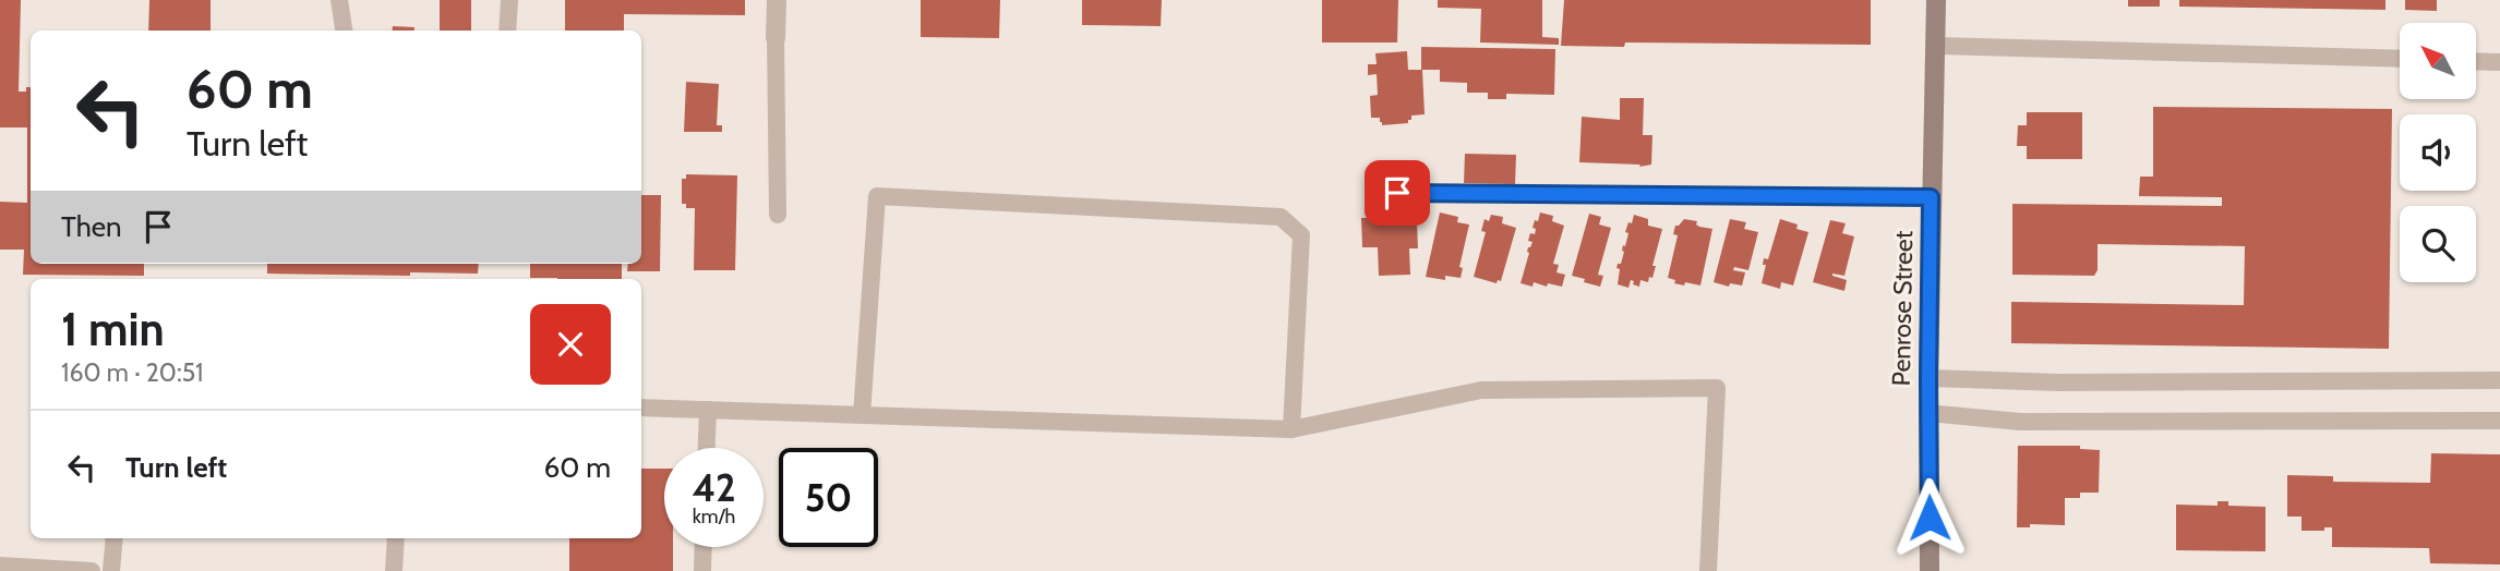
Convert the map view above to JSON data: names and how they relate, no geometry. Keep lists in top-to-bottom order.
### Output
{
  "streets": {
    "main road": ["Penrose Street"]
  },
  "north": "top left",
  "page": {
    "turn": ["60 m", "Turn left"],
    "then": "Then",
    "heading": ["1 min", "160 m · 20:51"],
    "list": [
      {
        "name": "Turn left",
        "value": "60 m"
      }
    ],
    "speed": "42 km/h",
    "limit": "50"
  }
}
